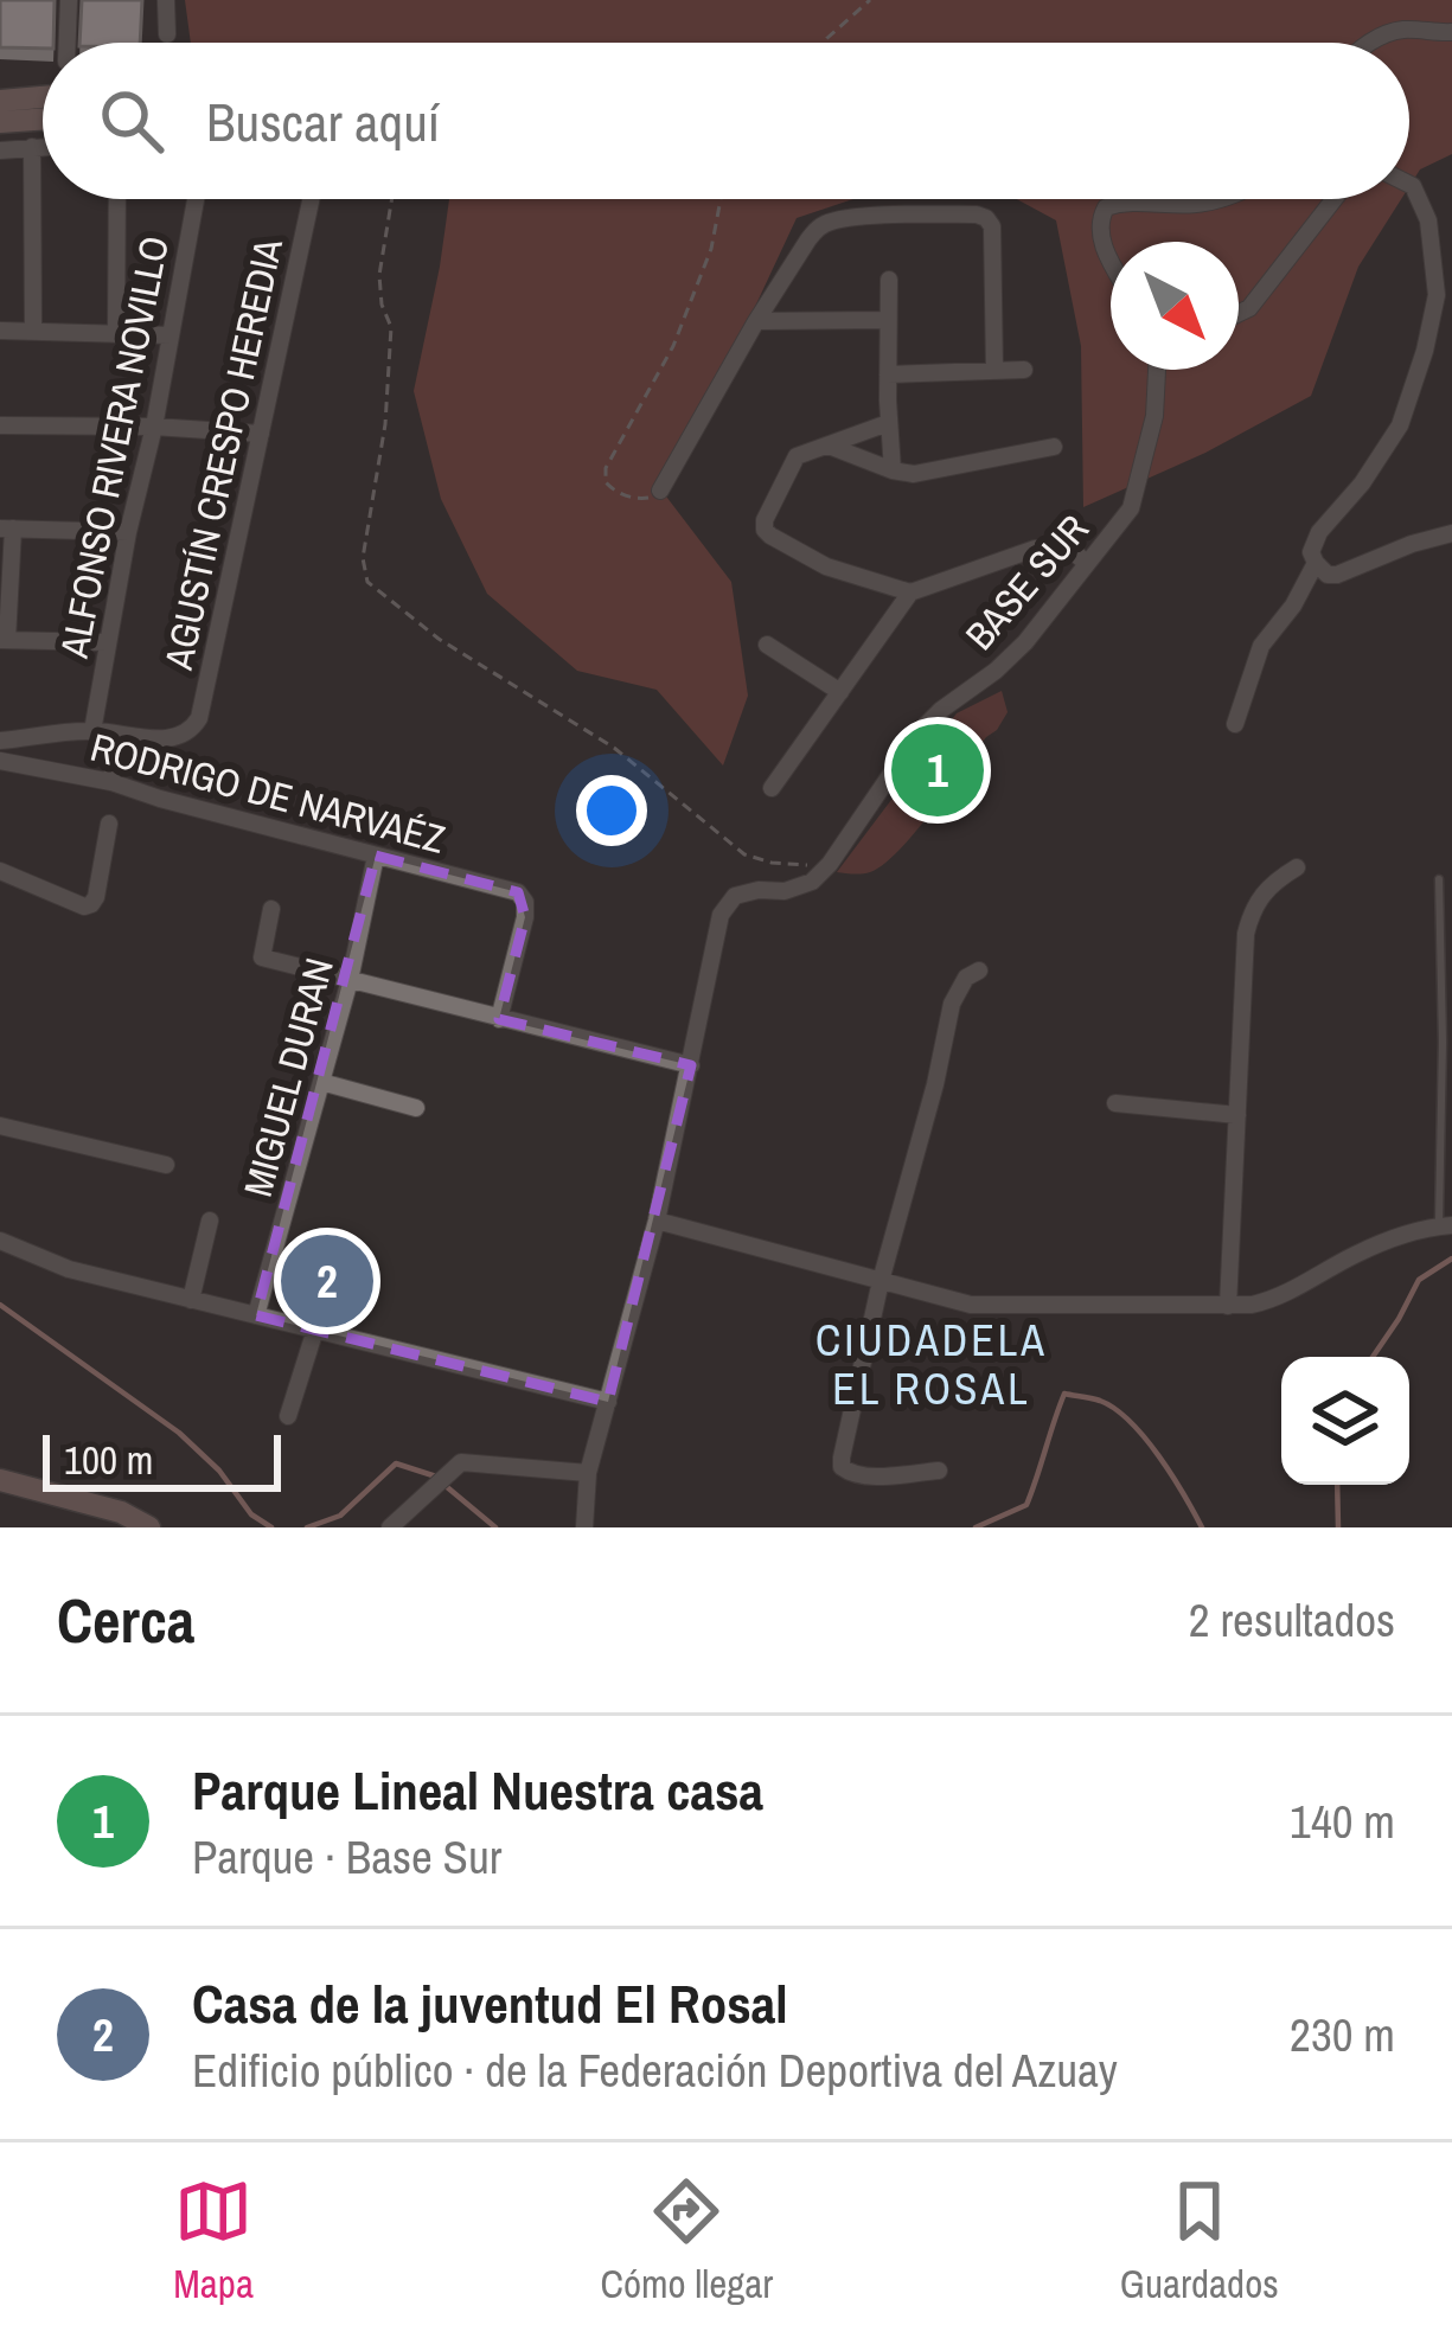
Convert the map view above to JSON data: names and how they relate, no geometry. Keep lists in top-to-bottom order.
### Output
{
  "streets": {
    "street": [
      "ALFONSO RIVERA NOVILLO",
      "AGUSTÍN CRESPO HEREDIA",
      "BASE SUR",
      "RODRIGO DE NARVAÉZ",
      "MIGUEL DURAN"
    ]
  },
  "crossings": [
    ["RODRIGO DE NARVAÉZ", "MIGUEL DURAN"]
  ],
  "districts": ["CIUDADELA EL ROSAL"],
  "scale_bar": "100 m",
  "north": "bottom right",
  "page": {
    "search": "Buscar aquí",
    "pins": ["1", "2"],
    "scale": "100 m",
    "heading": ["Cerca", "2 resultados"],
    "list": [
      {
        "mark": "1",
        "name": "Parque Lineal Nuestra casa",
        "note": "Parque · Base Sur",
        "value": "140 m"
      },
      {
        "mark": "2",
        "name": "Casa de la juventud El Rosal",
        "note": "Edificio público · de la Federación Deportiva del Azuay",
        "value": "230 m"
      }
    ],
    "nav": ["Mapa", "Cómo llegar", "Guardados"]
  }
}
